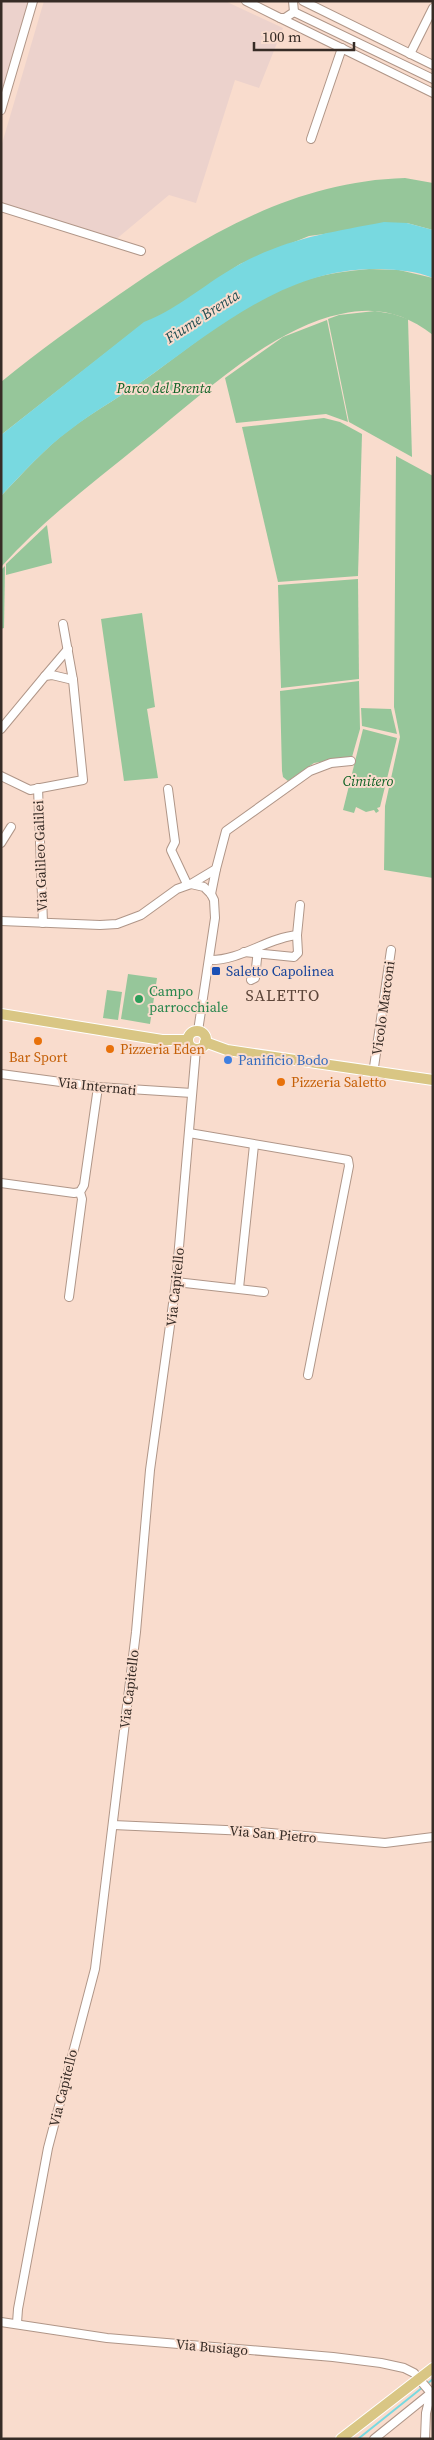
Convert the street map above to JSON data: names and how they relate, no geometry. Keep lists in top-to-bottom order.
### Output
{
  "streets": {
    "street": [
      "Via Galileo Galilei",
      "Vicolo Marconi",
      "Via Internati",
      "Via Capitello",
      "Via San Pietro",
      "Via Busiago"
    ]
  },
  "crossings": [
    ["Via Internati", "Via Capitello"],
    ["Via Capitello", "Via San Pietro"],
    ["Via Capitello", "Via Busiago"]
  ],
  "districts": ["SALETTO"],
  "water": ["Fiume Brenta"],
  "parks": ["Parco del Brenta", "Cimitero"],
  "places": {
    "transit": ["Saletto Capolinea"],
    "other": [
      "Campo parrocchiale",
      "Bar Sport",
      "Pizzeria Eden",
      "Panificio Bodo",
      "Pizzeria Saletto"
    ]
  },
  "scale_bar": "100 m"
}
